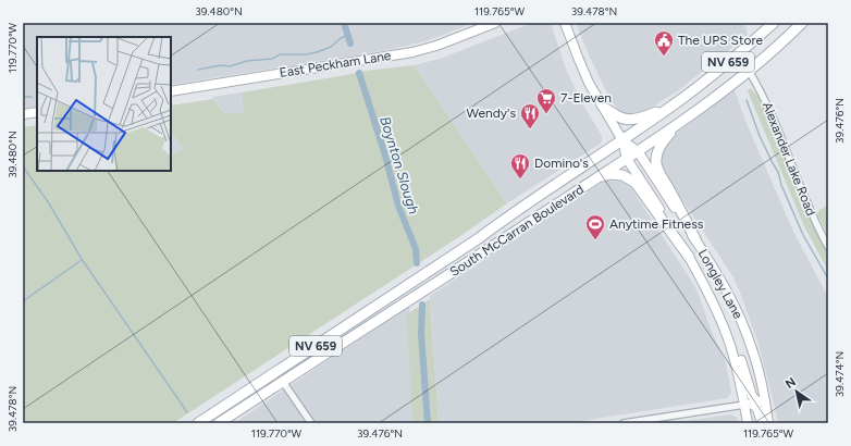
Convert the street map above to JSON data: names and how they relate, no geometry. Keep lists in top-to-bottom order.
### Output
{
  "streets": {
    "main road": [
      "NV 659",
      "East Peckham Lane",
      "South McCarran Boulevard",
      "Longley Lane"
    ],
    "street": ["Alexander Lake Road"]
  },
  "crossings": [
    ["Alexander Lake Road", "South McCarran Boulevard"],
    ["South McCarran Boulevard", "Longley Lane"]
  ],
  "water": ["Boynton Slough"],
  "places": {
    "public building": ["The UPS Store"],
    "supermarket": ["7-Eleven"],
    "restaurant": ["Wendy's", "Domino's"],
    "sports": ["Anytime Fitness"]
  },
  "north": "top left",
  "coordinates": [
    "39.480°N",
    "119.765°W",
    "39.478°N",
    "119.770°W",
    "39.476°N",
    "39.474°N"
  ]
}
